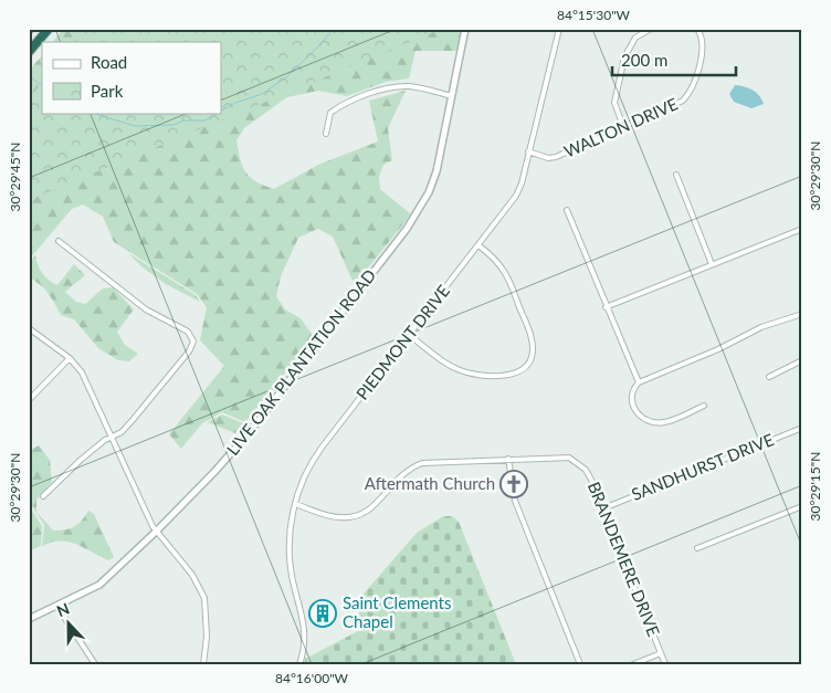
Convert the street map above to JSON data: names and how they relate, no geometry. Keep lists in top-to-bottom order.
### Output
{
  "streets": {
    "street": [
      "WALTON DRIVE",
      "PIEDMONT DRIVE",
      "LIVE OAK PLANTATION ROAD",
      "SANDHURST DRIVE",
      "BRANDEMERE DRIVE"
    ]
  },
  "crossings": [
    ["WALTON DRIVE", "PIEDMONT DRIVE"],
    ["SANDHURST DRIVE", "BRANDEMERE DRIVE"]
  ],
  "places": {
    "church": ["Aftermath Church"],
    "building": ["Saint Clements Chapel"]
  },
  "legend": ["Road", "Park"],
  "scale_bar": "200 m",
  "north": "top",
  "coordinates": [
    "84°15'30\"W",
    "30°29'30\"N",
    "30°29'45\"N",
    "30°29'15\"N",
    "84°16'00\"W"
  ]
}
